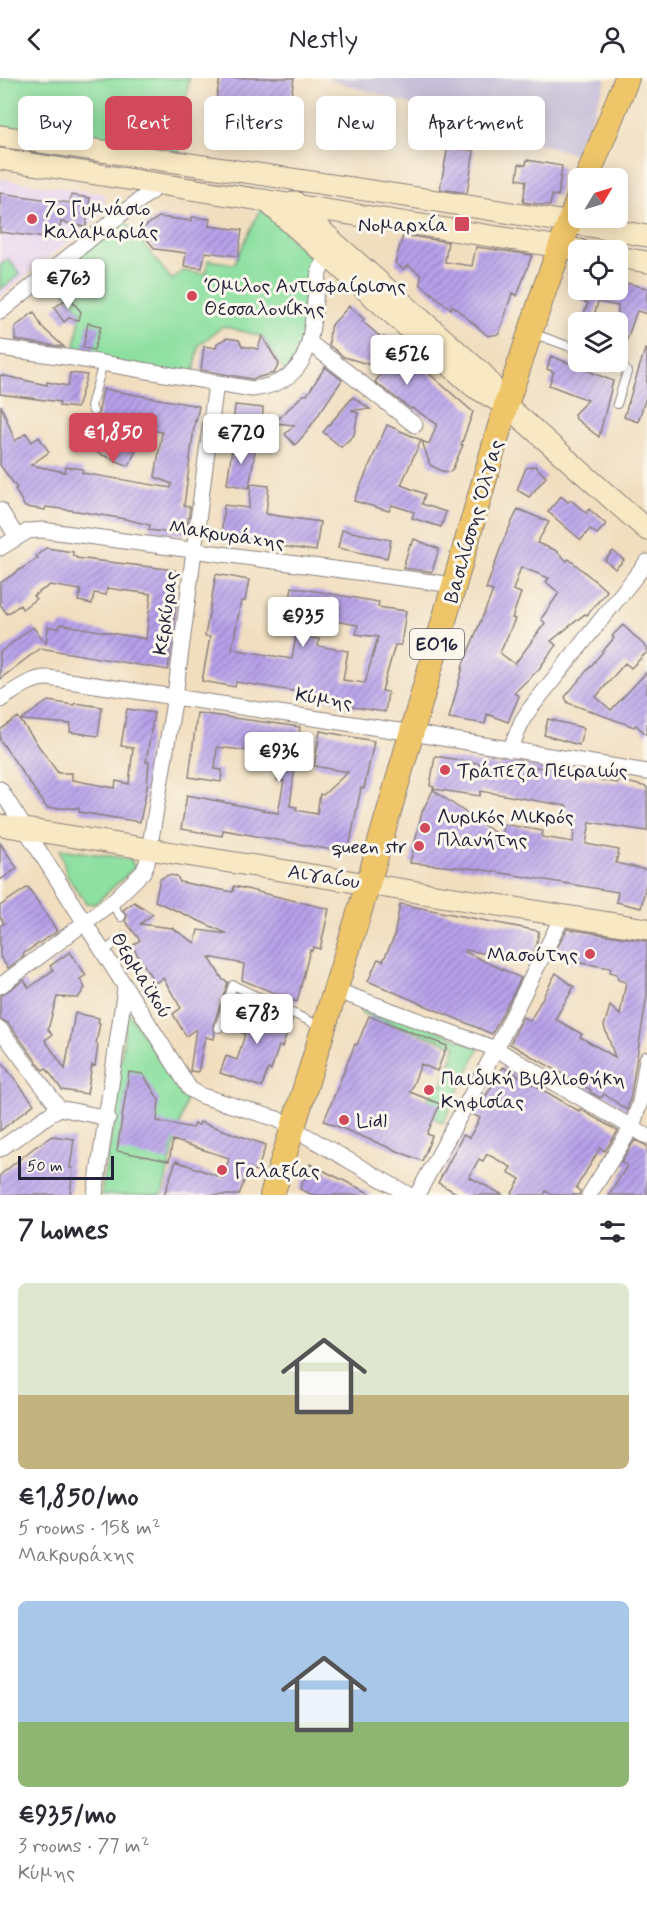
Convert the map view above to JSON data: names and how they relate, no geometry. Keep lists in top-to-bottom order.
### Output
{
  "streets": {
    "main road": ["Βασιλίσσης Όλγας", "ΕΟ16", "Αιγαίου"],
    "street": [
      "Μακρυράχης",
      "Κερκύρας",
      "Κύμης",
      "Θερμαϊκού"
    ]
  },
  "crossings": [
    ["Βασιλίσσης Όλγας", "Μακρυράχης"],
    ["Βασιλίσσης Όλγας", "ΕΟ16"],
    ["Βασιλίσσης Όλγας", "Κύμης"],
    ["Βασιλίσσης Όλγας", "Αιγαίου"],
    ["Μακρυράχης", "Κερκύρας"],
    ["Κερκύρας", "Κύμης"],
    ["Κερκύρας", "Αιγαίου"],
    ["Κερκύρας", "Θερμαϊκού"],
    ["ΕΟ16", "Αιγαίου"],
    ["ΕΟ16", "Θερμαϊκού"],
    ["Αιγαίου", "Θερμαϊκού"]
  ],
  "places": {
    "other": [
      "7ο Γυμνάσιο Καλαμαριάς",
      "Όμιλος Αντισφαίρισης Θεσσαλονίκης",
      "Τράπεζα Πειραιώς",
      "Λυρικός Μικρός Πλανήτης",
      "queen str",
      "Μασούτης",
      "Παιδική Βιβλιοθήκη Κηφισίας",
      "Lidl",
      "Γαλαξίας"
    ],
    "transit": ["Νομαρχία"]
  },
  "scale_bar": "50 m",
  "north": "top right",
  "page": {
    "header": "Nestly",
    "chip": [
      "Buy",
      "Rent",
      "Filters",
      "New",
      "Apartment"
    ],
    "price": [
      "€763",
      "€526",
      "€1,850",
      "€720",
      "€935",
      "€936",
      "€783"
    ],
    "scale": "50 m",
    "heading": "7 homes",
    "list": [
      {
        "name": "€1,850/mo",
        "note": "5 rooms · 158 m² · Μακρυράχης"
      },
      {
        "name": "€935/mo",
        "note": "3 rooms · 77 m² · Κύμης"
      }
    ]
  }
}
